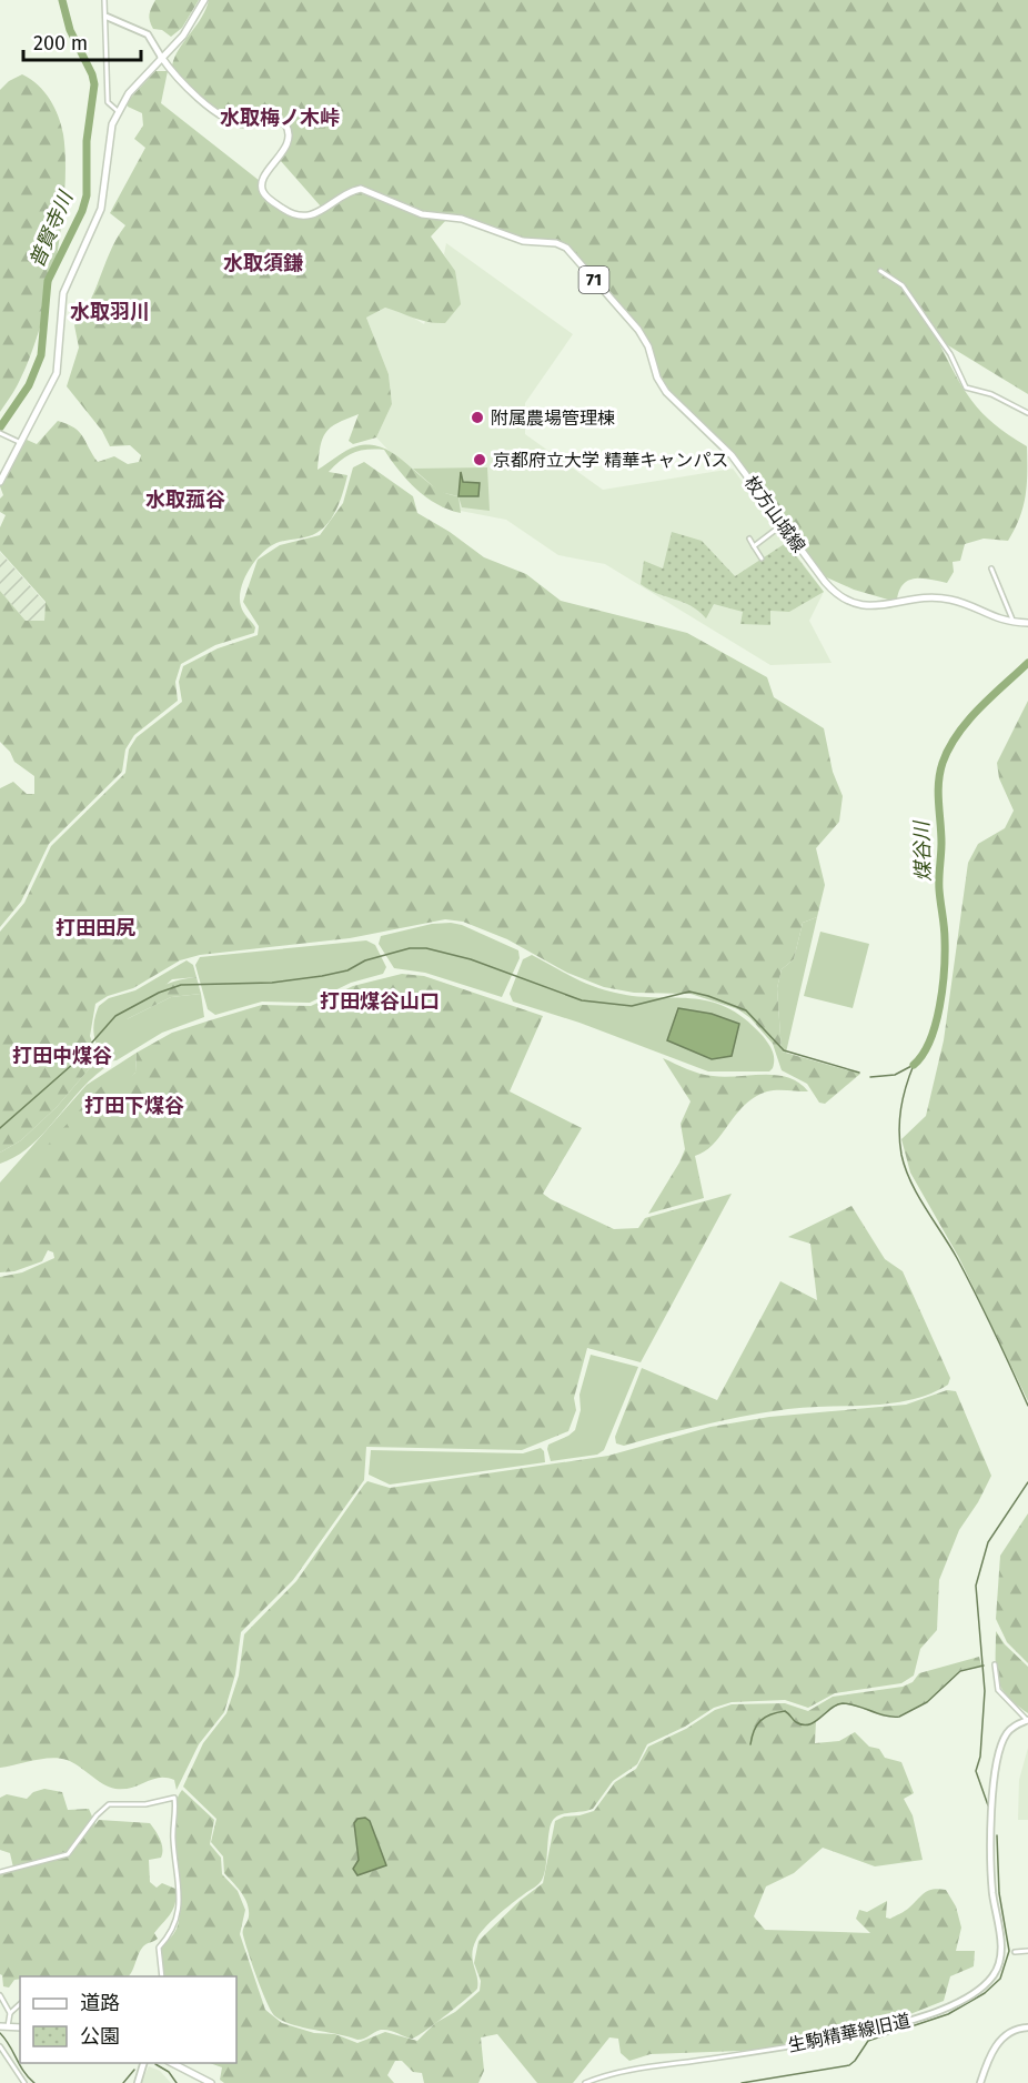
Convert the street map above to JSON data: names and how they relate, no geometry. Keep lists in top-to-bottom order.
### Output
{
  "streets": {
    "main road": ["71", "枚方山城線"],
    "street": ["生駒精華線旧道"]
  },
  "districts": [
    "水取梅ノ木峠",
    "水取須鎌",
    "水取羽川",
    "水取菰谷",
    "打田田尻",
    "打田煤谷山口",
    "打田中煤谷",
    "打田下煤谷"
  ],
  "water": ["普賢寺川", "煤谷川"],
  "places": ["附属農場管理棟", "京都府立大学 精華キャンパス"],
  "legend": ["道路", "公園"],
  "scale_bar": "200 m"
}
